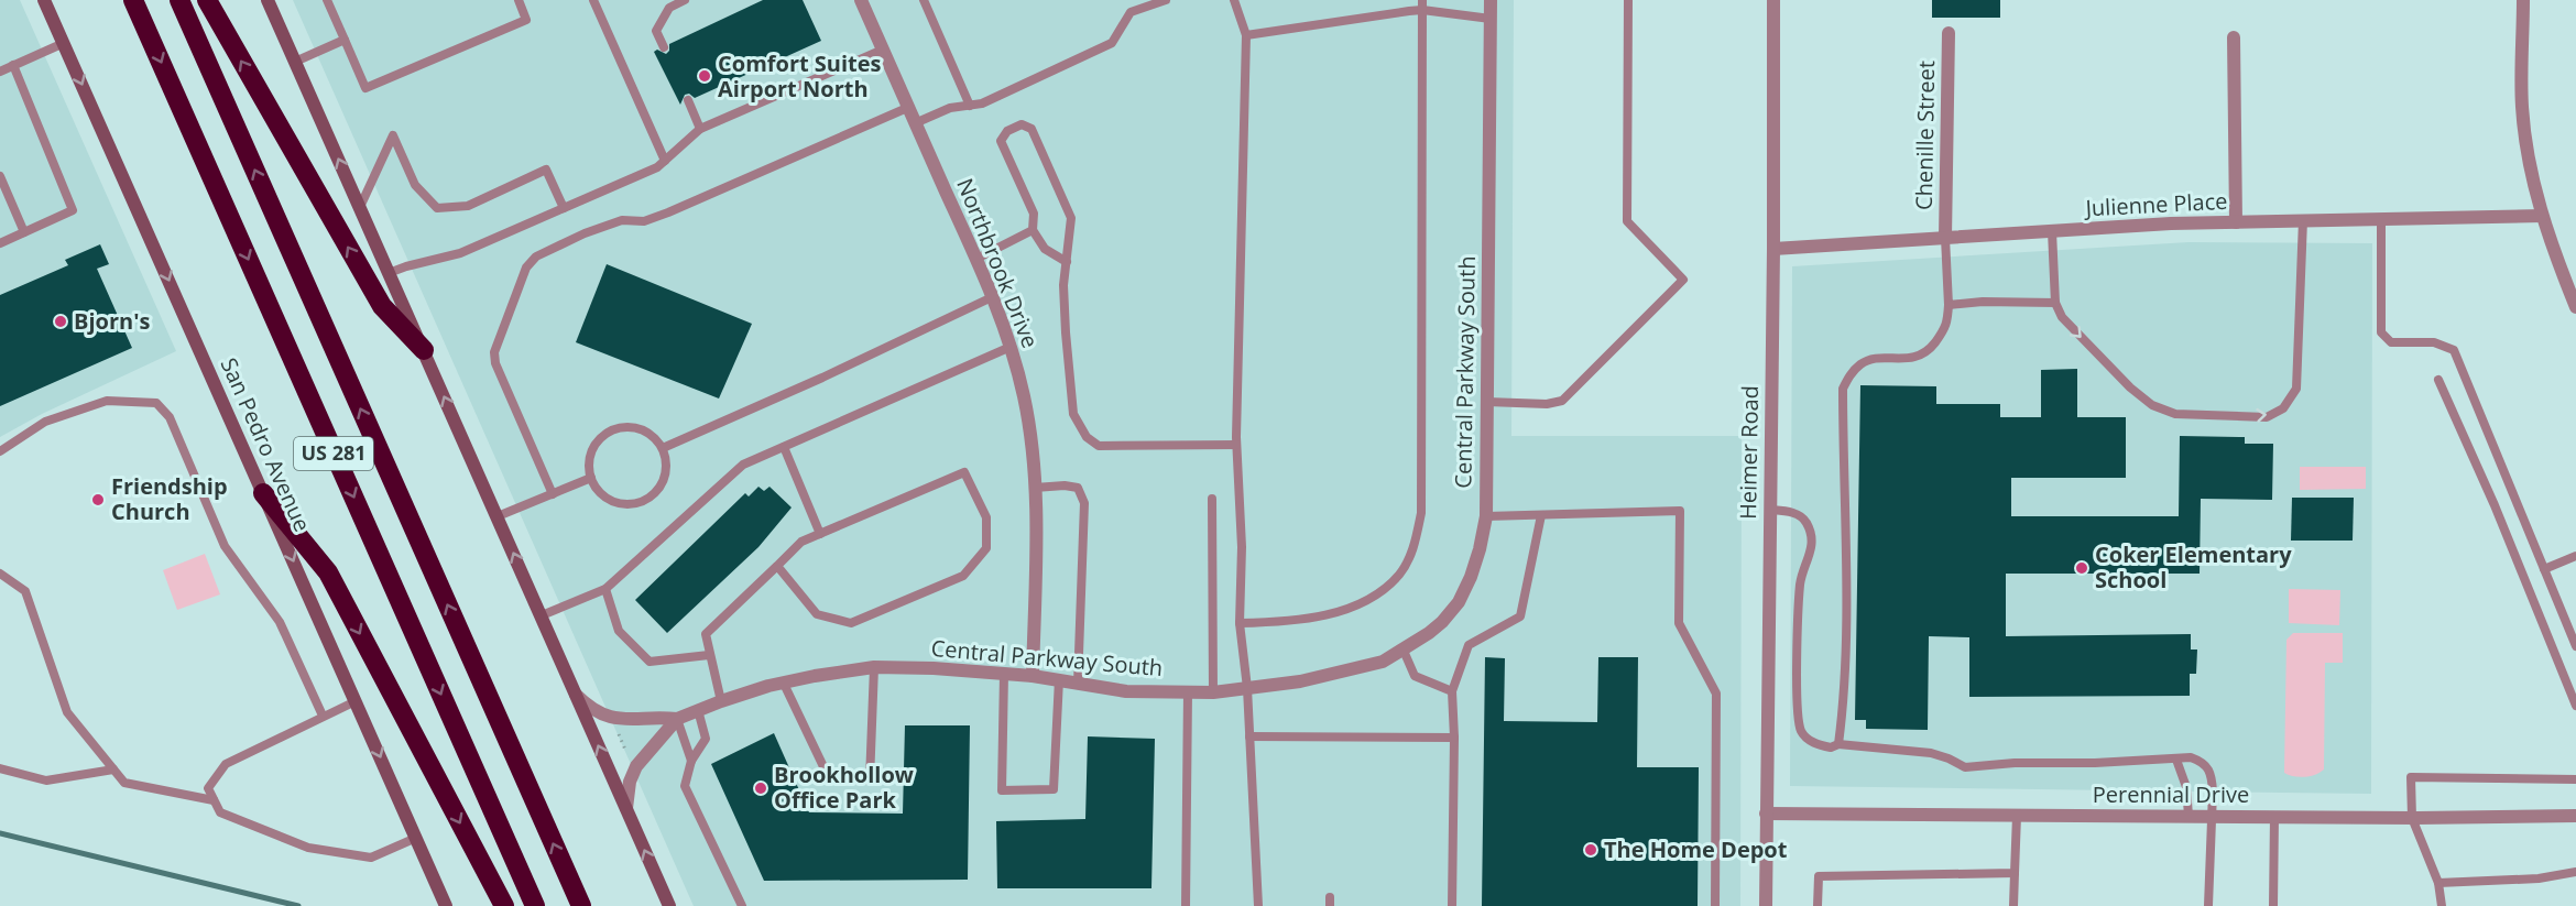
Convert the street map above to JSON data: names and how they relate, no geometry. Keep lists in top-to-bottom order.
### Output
{
  "streets": {
    "highway": ["US 281"],
    "main road": ["San Pedro Avenue"],
    "street": [
      "Chenille Street",
      "Julienne Place",
      "Northbrook Drive",
      "Central Parkway South",
      "Heimer Road",
      "Perennial Drive"
    ]
  },
  "crossings": [
    ["Chenille Street", "Julienne Place"],
    ["Julienne Place", "Heimer Road"],
    ["Northbrook Drive", "Central Parkway South"],
    ["Heimer Road", "Perennial Drive"]
  ],
  "one_way": ["San Pedro Avenue"],
  "places": [
    "Comfort Suites Airport North",
    "Bjorn's",
    "Friendship Church",
    "Coker Elementary School",
    "Brookhollow Office Park",
    "The Home Depot"
  ]
}
